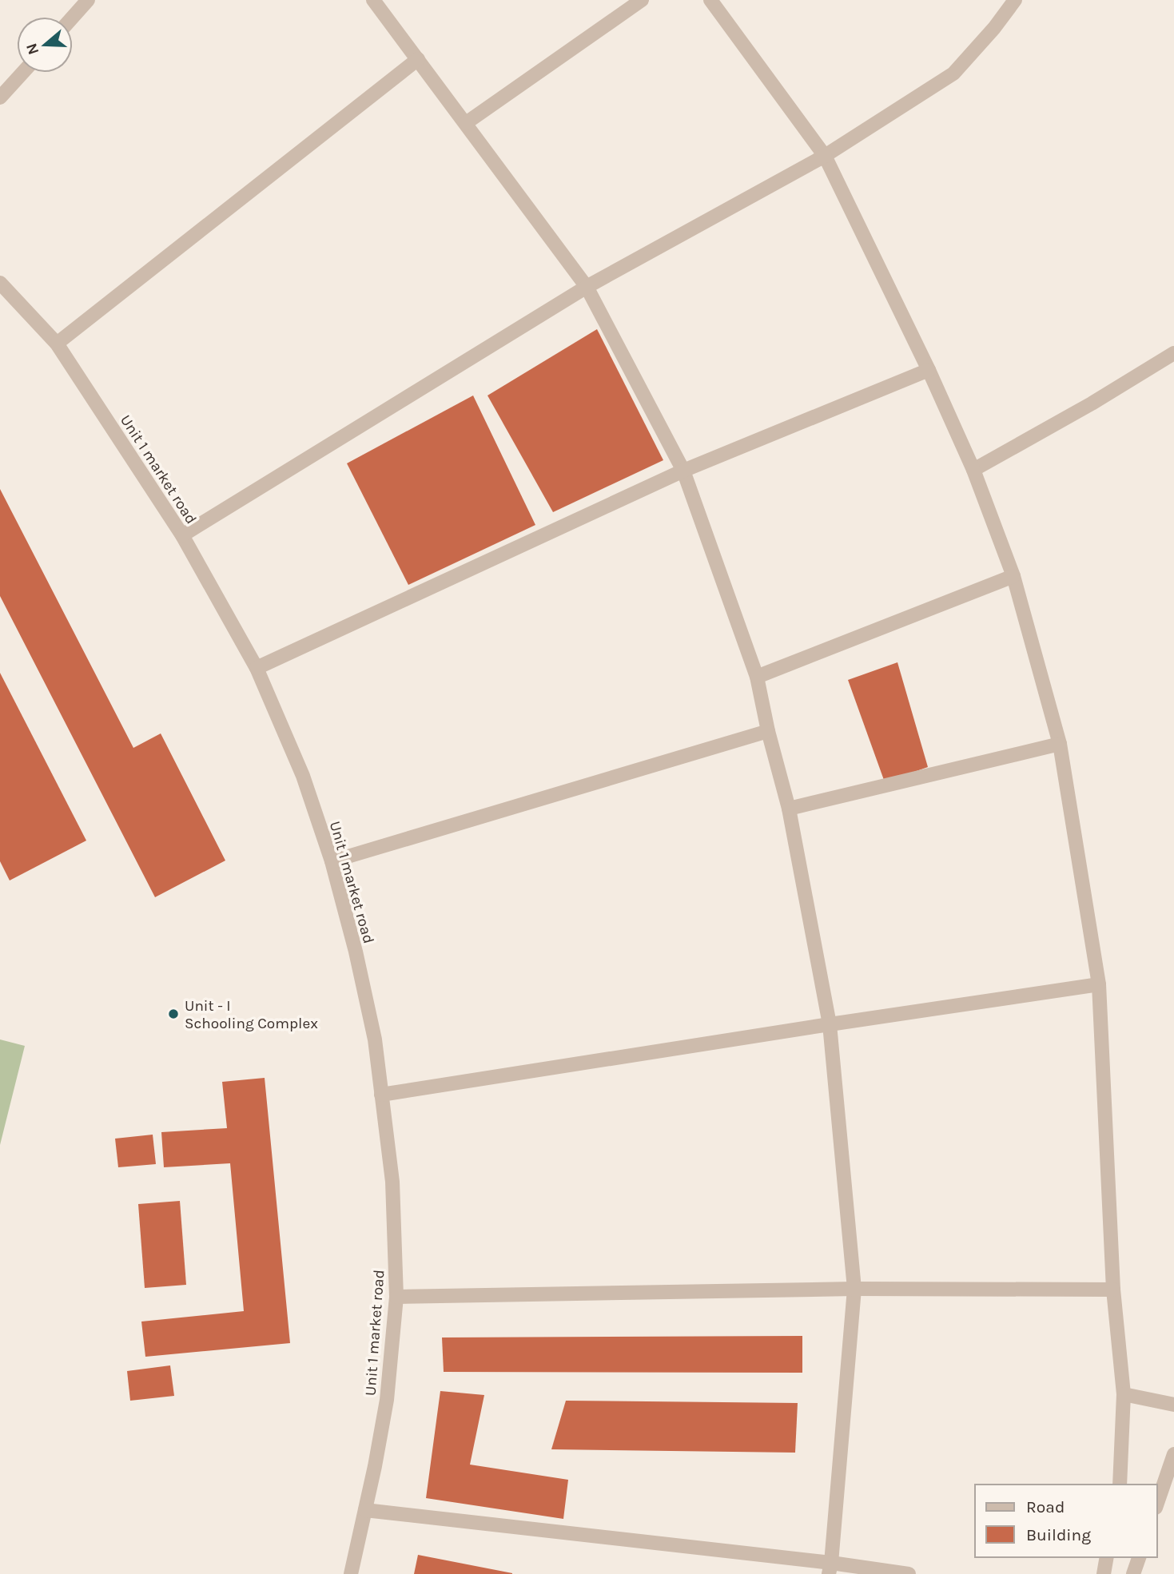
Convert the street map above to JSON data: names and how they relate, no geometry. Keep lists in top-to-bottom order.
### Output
{
  "streets": {
    "street": ["Unit 1 market road"]
  },
  "places": ["Unit - I Schooling Complex"],
  "legend": ["Road", "Building"],
  "north": "left"
}
